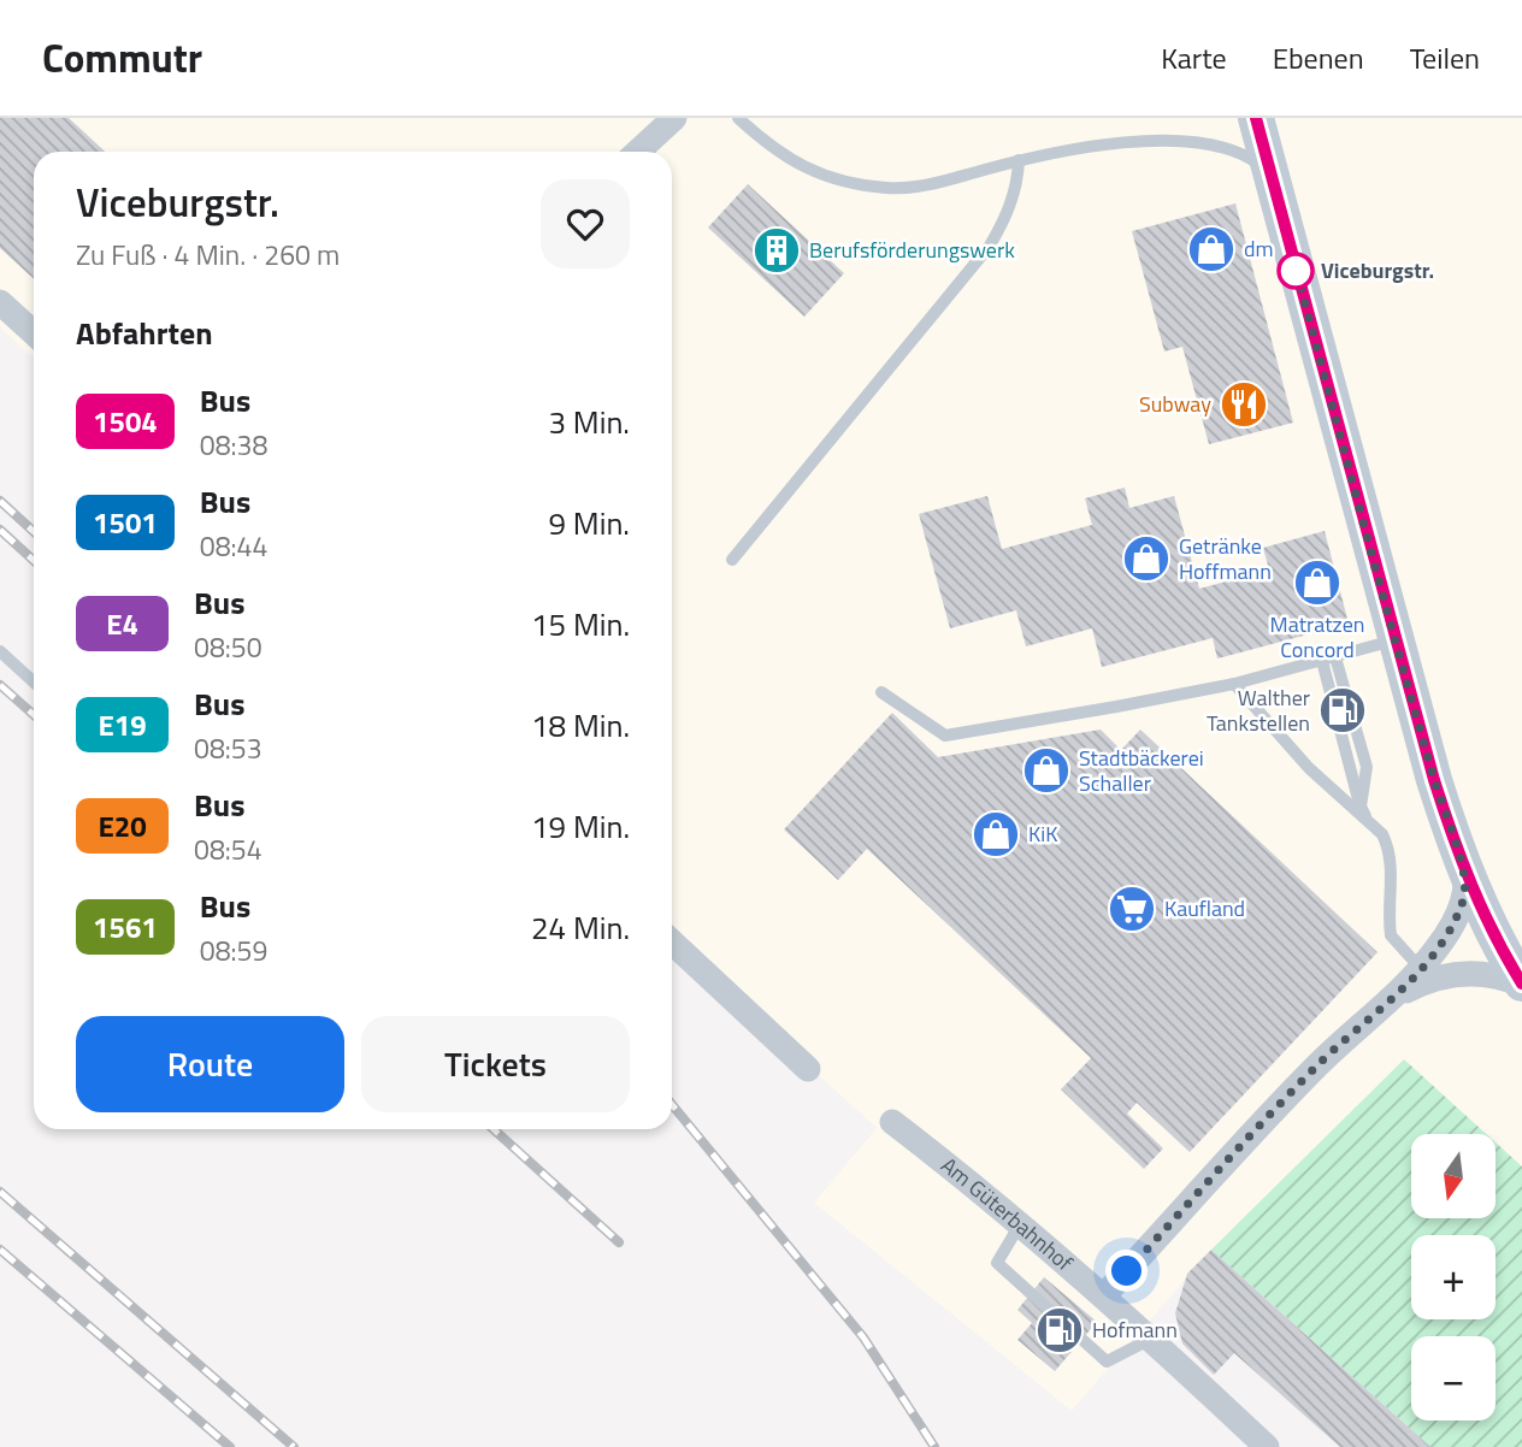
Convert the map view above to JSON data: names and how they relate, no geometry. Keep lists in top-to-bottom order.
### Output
{
  "streets": {
    "street": ["Am Güterbahnhof"]
  },
  "places": {
    "shop": [
      "dm",
      "Getränke Hoffmann",
      "Matratzen Concord",
      "Stadtbäckerei Schaller",
      "KiK"
    ],
    "building": ["Berufsförderungswerk"],
    "other": ["Viceburgstr."],
    "restaurant": ["Subway"],
    "fuel station": ["Walther Tankstellen", "Hofmann"],
    "supermarket": ["Kaufland"]
  },
  "lines": ["bus line 1504"],
  "north": "bottom",
  "page": {
    "header": "Commutr",
    "nav": ["Karte", "Ebenen", "Teilen"],
    "heading": [
      ["Viceburgstr.", "Zu Fuß · 4 Min. · 260 m"],
      "Abfahrten"
    ],
    "list": [
      {
        "mark": "1504",
        "name": "Bus",
        "note": "08:38",
        "value": "3 Min."
      },
      {
        "mark": "1501",
        "name": "Bus",
        "note": "08:44",
        "value": "9 Min."
      },
      {
        "mark": "E4",
        "name": "Bus",
        "note": "08:50",
        "value": "15 Min."
      },
      {
        "mark": "E19",
        "name": "Bus",
        "note": "08:53",
        "value": "18 Min."
      },
      {
        "mark": "E20",
        "name": "Bus",
        "note": "08:54",
        "value": "19 Min."
      },
      {
        "mark": "1561",
        "name": "Bus",
        "note": "08:59",
        "value": "24 Min."
      }
    ],
    "buttons": ["Route", "Tickets"],
    "map_buttons": ["+", "−"]
  }
}
